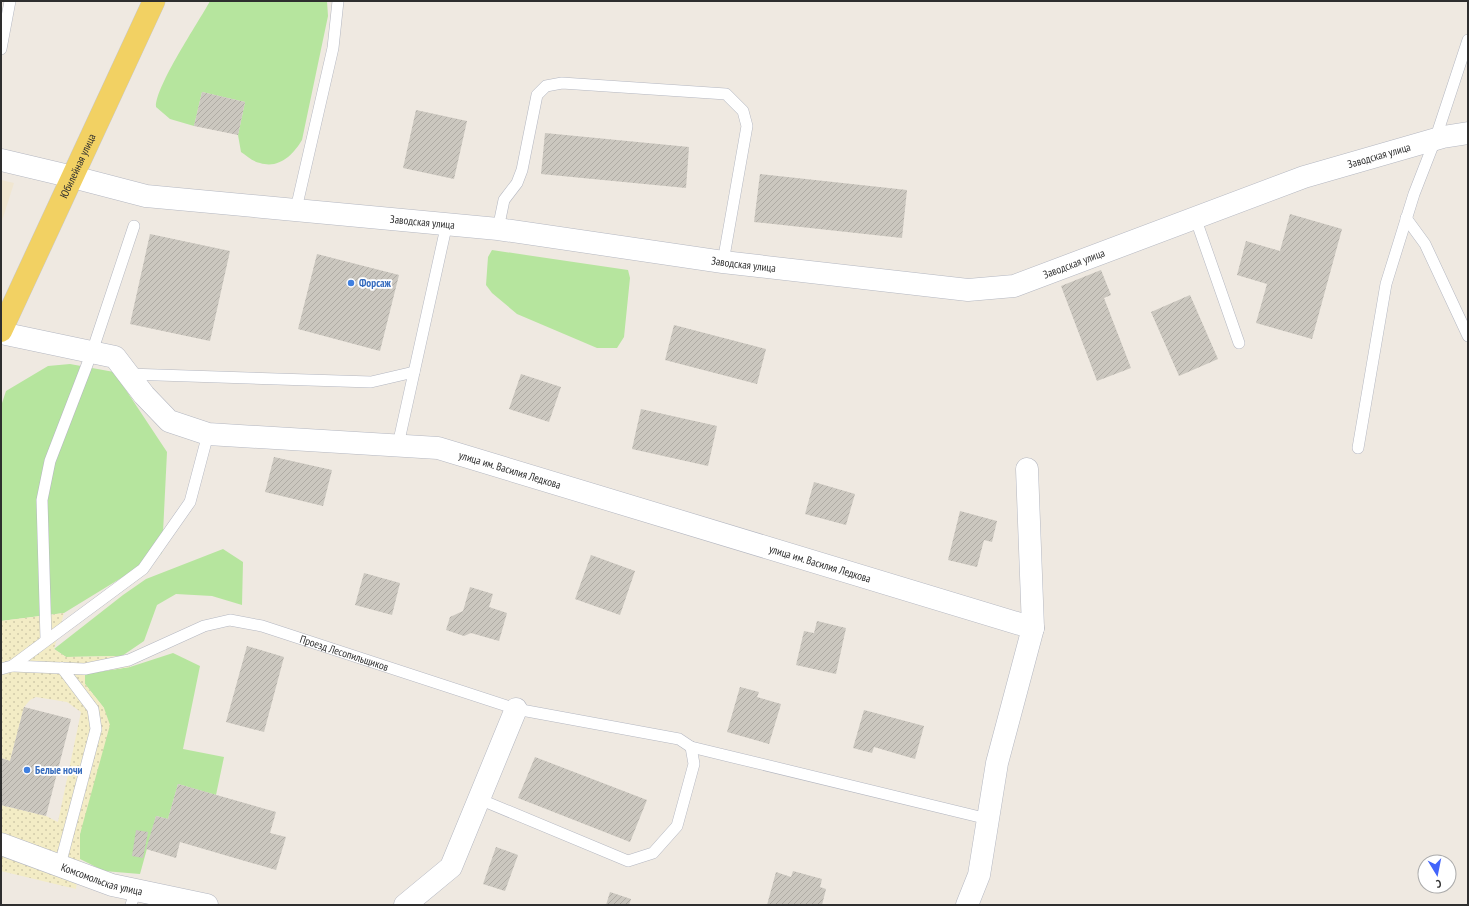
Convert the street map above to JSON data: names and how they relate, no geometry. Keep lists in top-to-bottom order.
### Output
{
  "streets": {
    "main road": ["Юбилейная улица"],
    "street": ["Заводская улица", "улица им. Василия Ледкова", "Комсомольская улица"],
    "lane": ["Проезд Лесопильщиков"]
  },
  "crossings": [
    ["Заводская улица", "Юбилейная улица"],
    ["Юбилейная улица", "улица им. Василия Ледкова"]
  ],
  "places": ["Форсаж", "Белые ночи"],
  "north": "bottom"
}
